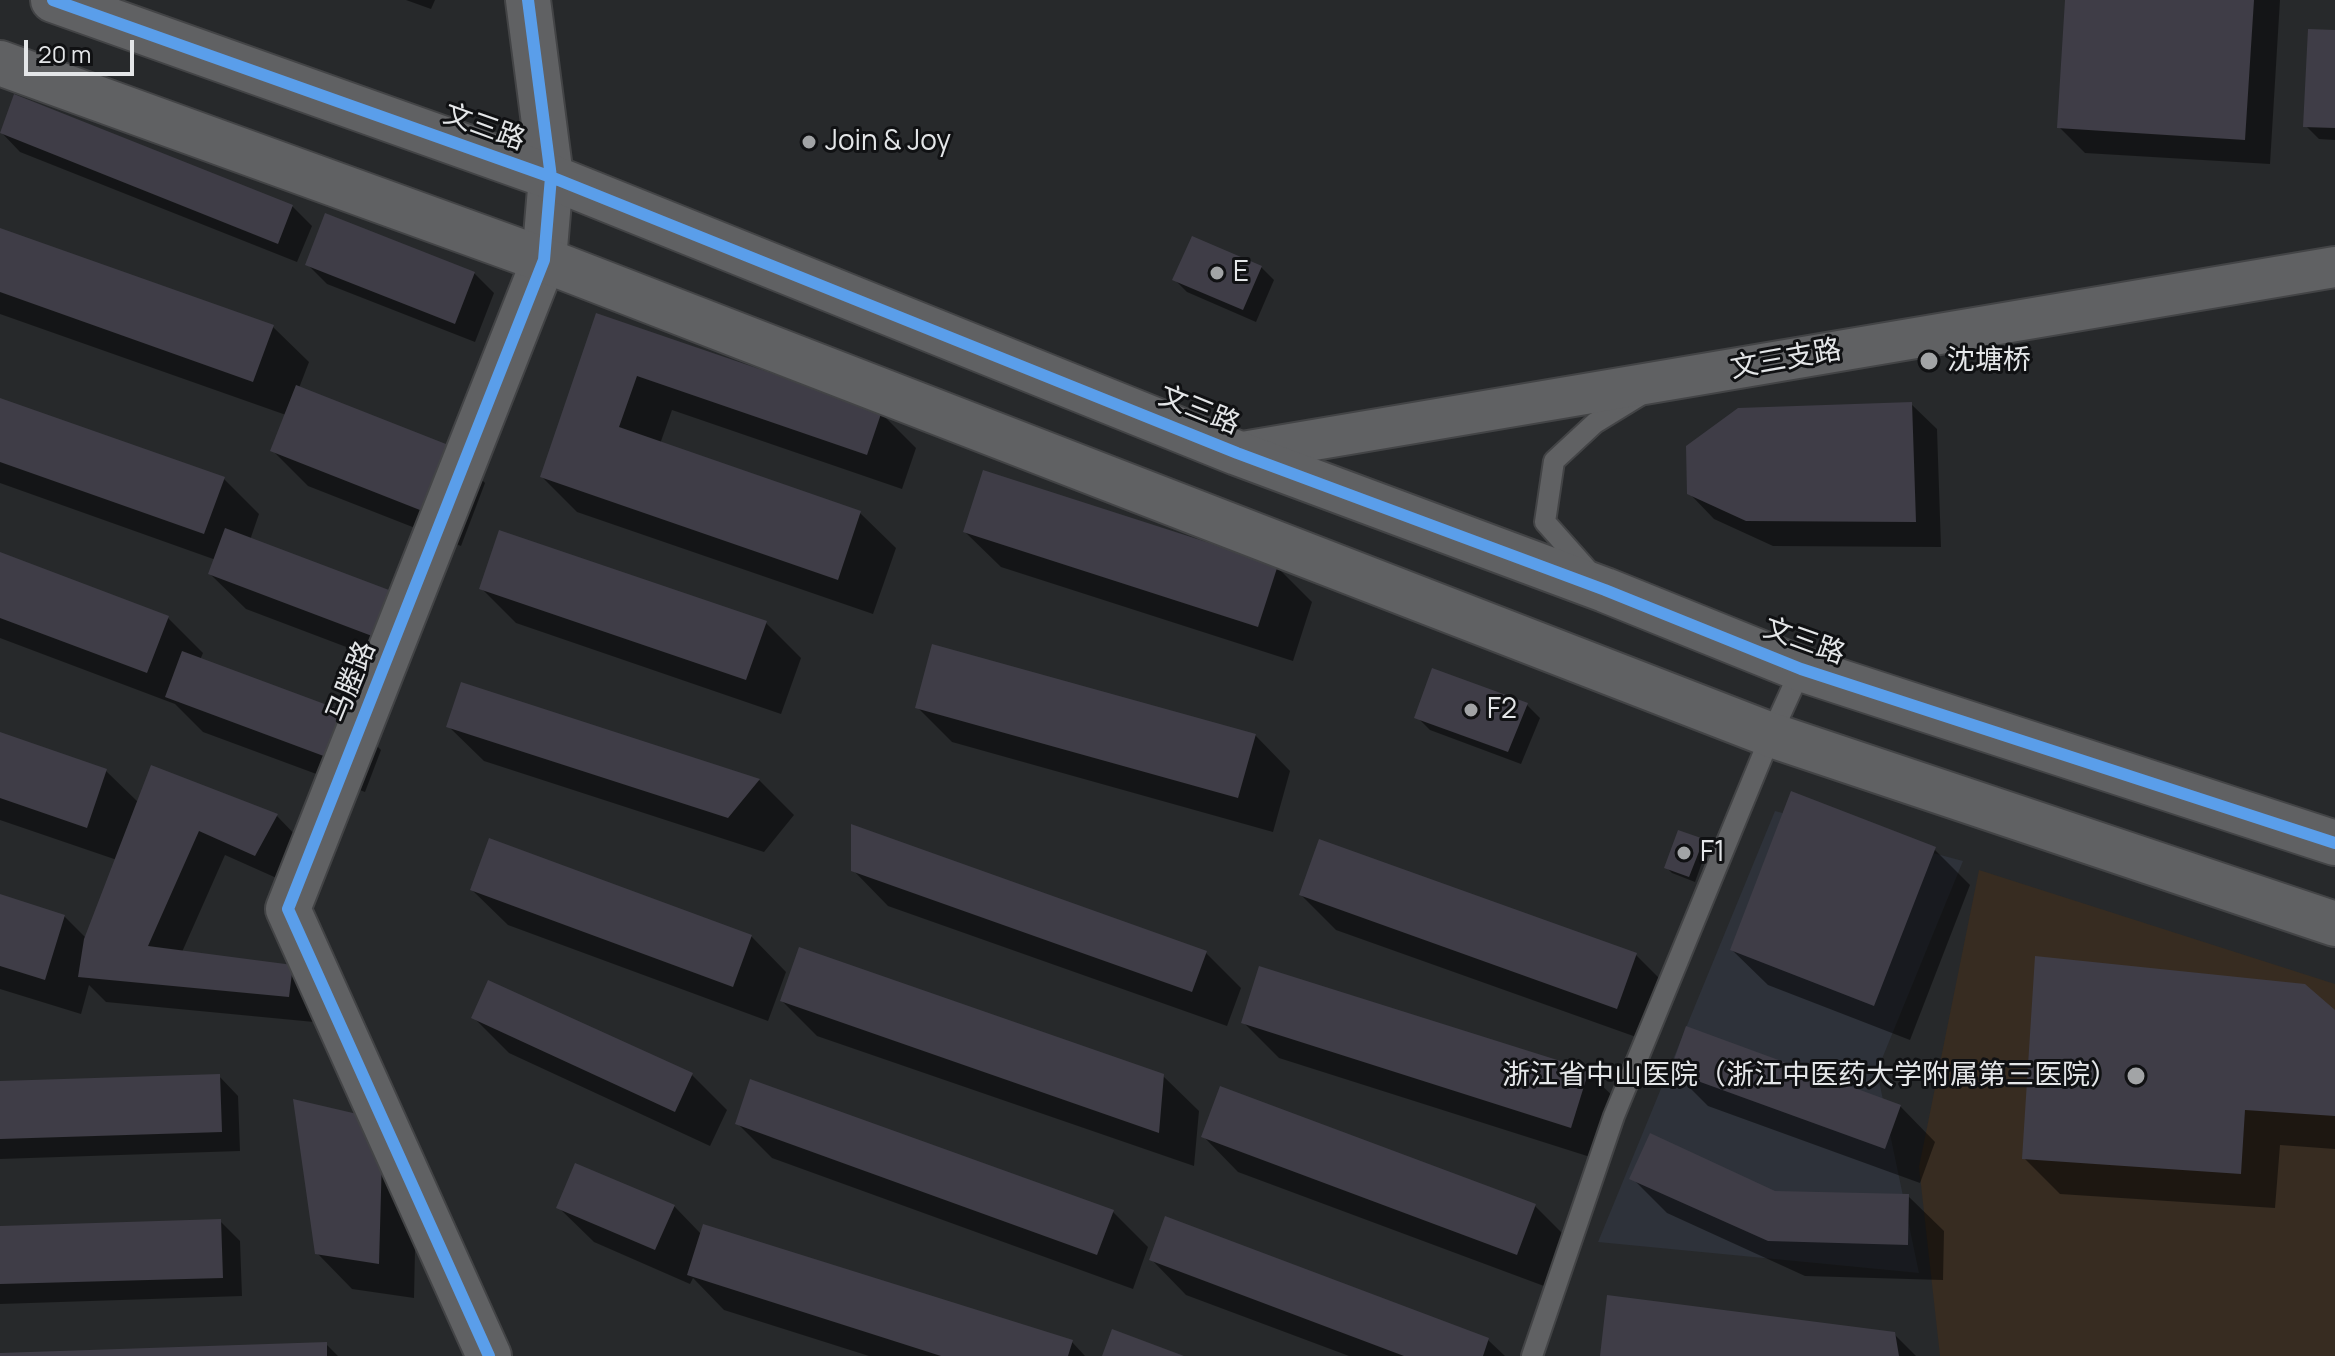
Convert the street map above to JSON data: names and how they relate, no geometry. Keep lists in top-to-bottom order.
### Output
{
  "streets": {
    "main road": ["文三路", "马塍路"],
    "street": ["文三支路"]
  },
  "crossings": [
    ["文三路", "文三支路"],
    ["文三路", "马塍路"]
  ],
  "places": [
    "Join & Joy",
    "E",
    "沈塘桥",
    "F2",
    "F1",
    "浙江省中山医院（浙江中医药大学附属第三医院）"
  ],
  "scale_bar": "20 m"
}
